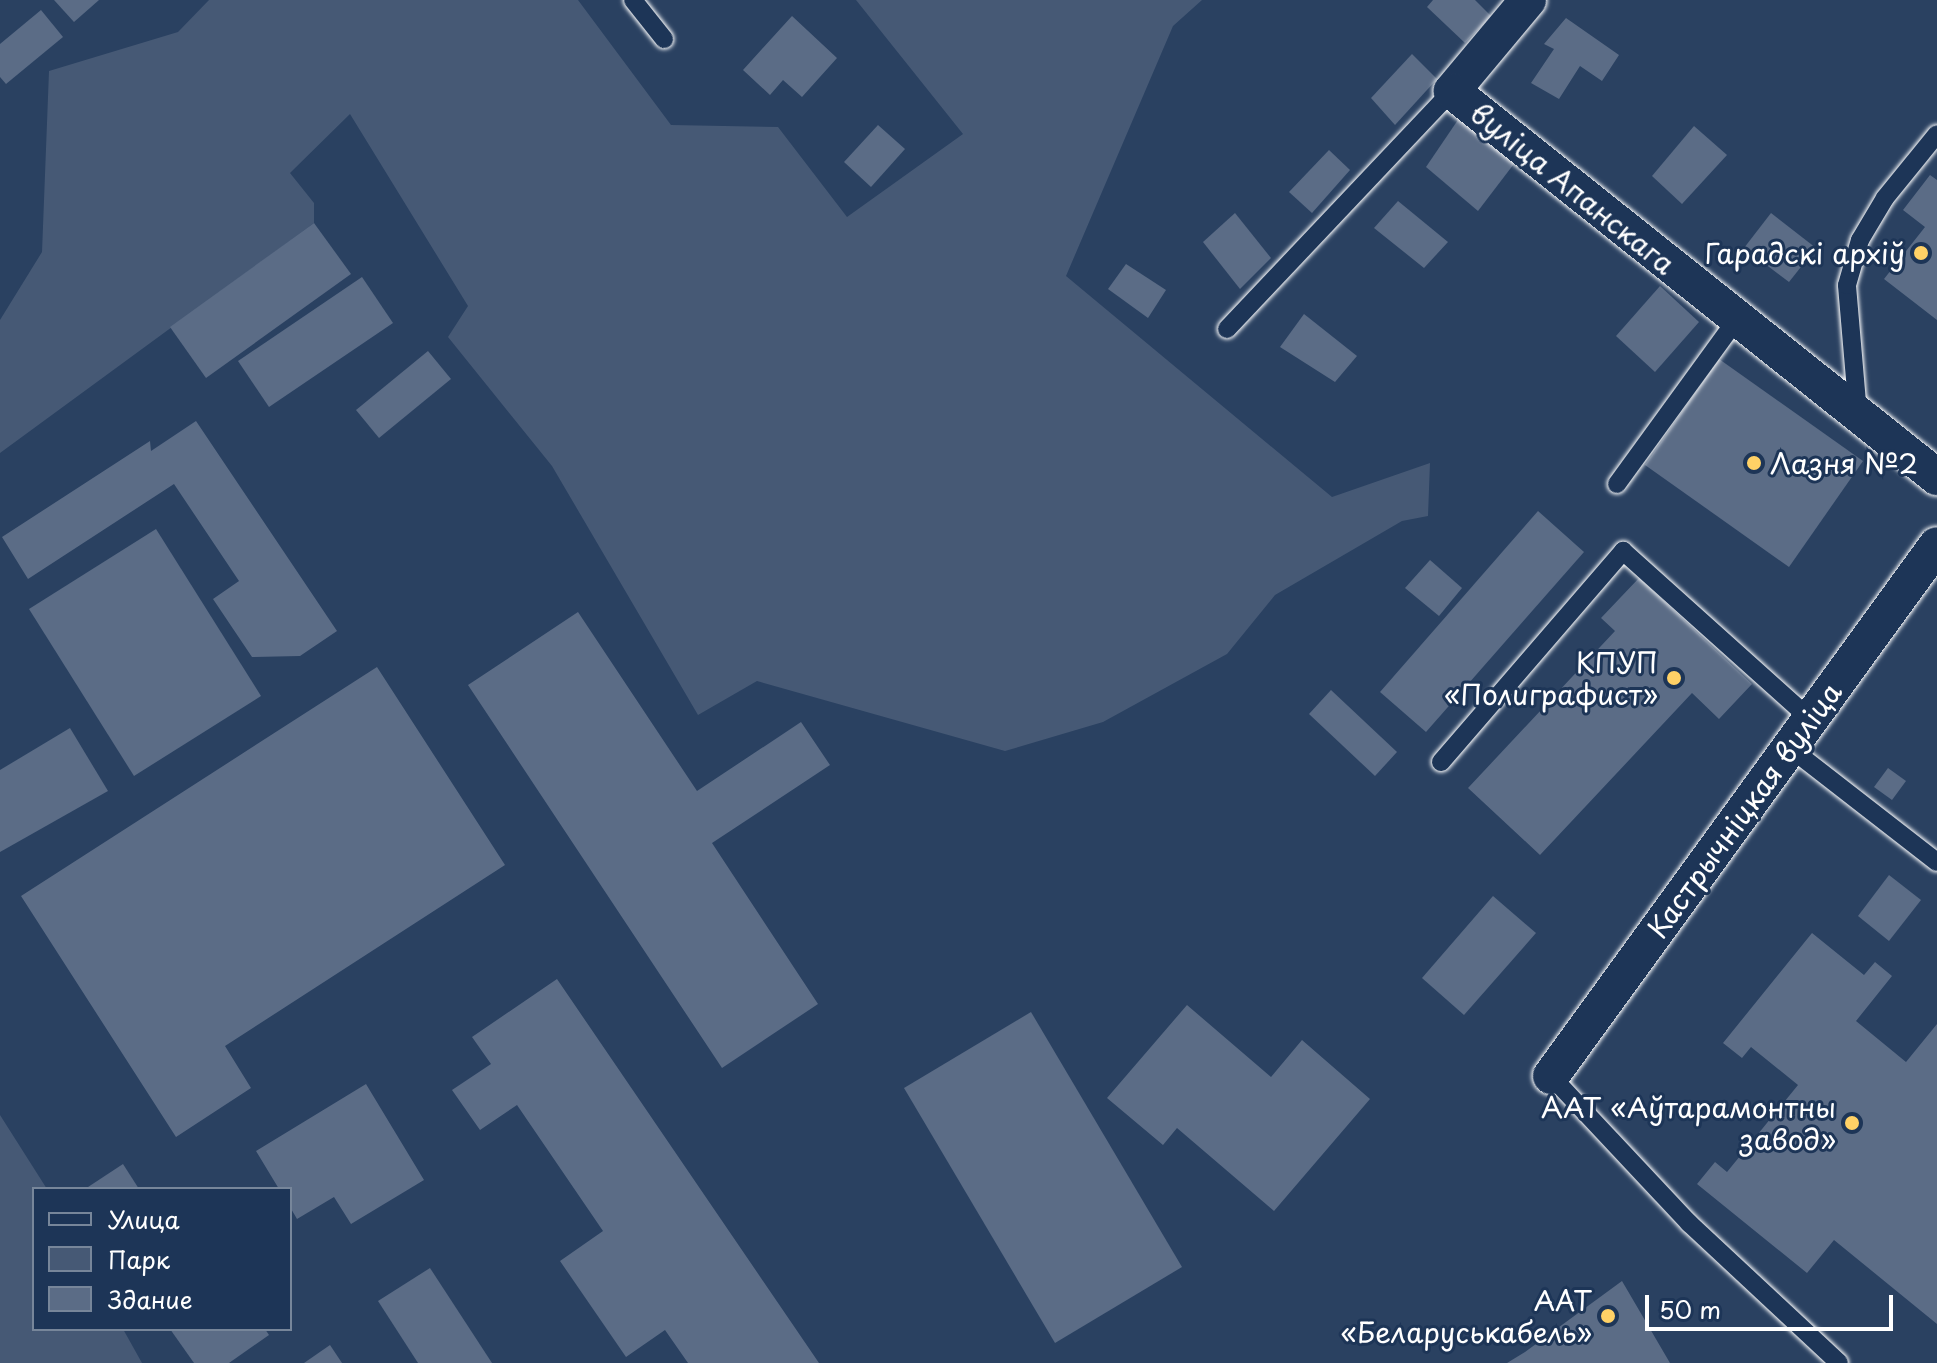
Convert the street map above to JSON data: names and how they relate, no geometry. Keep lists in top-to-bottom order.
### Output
{
  "streets": {
    "street": ["вуліца Апанскага", "Кастрычніцкая вуліца"]
  },
  "places": [
    "Гарадскі архіў",
    "Лазня №2",
    "КПУП «Полиграфист»",
    "ААТ «Аўтарамонтны завод»",
    "ААТ «Беларуськабель»"
  ],
  "legend": ["Улица", "Парк", "Здание"],
  "scale_bar": "50 m"
}
